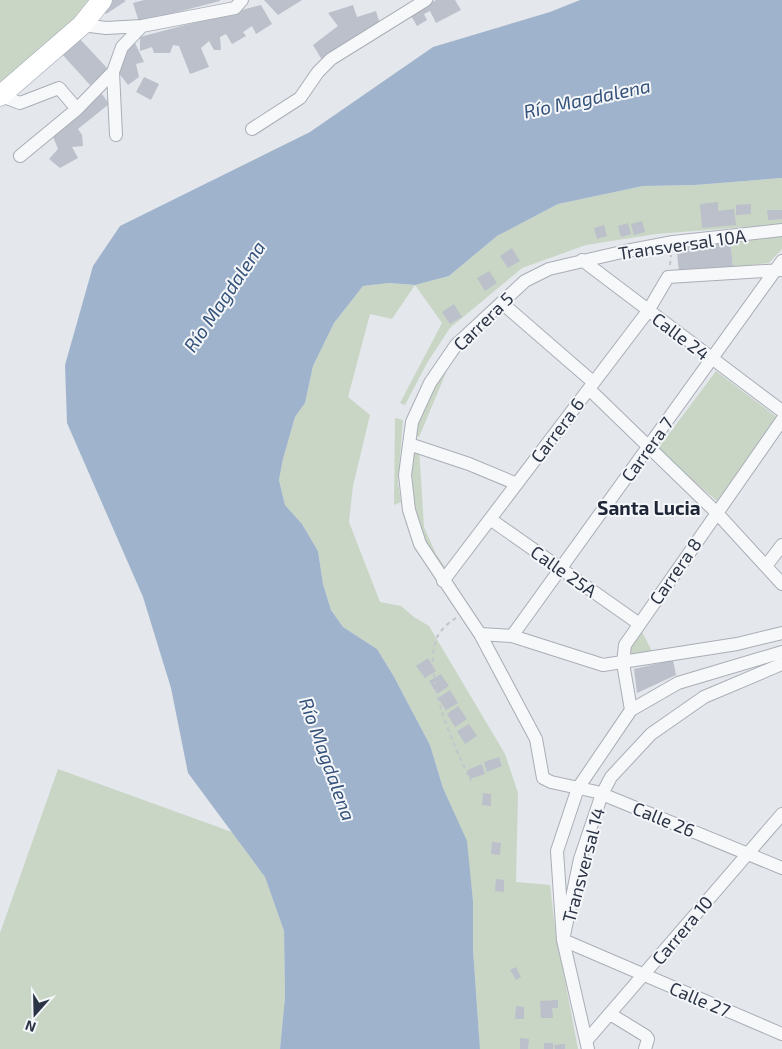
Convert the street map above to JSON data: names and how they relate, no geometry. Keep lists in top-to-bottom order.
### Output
{
  "streets": {
    "street": [
      "Transversal 10A",
      "Carrera 5",
      "Calle 24",
      "Carrera 6",
      "Carrera 7",
      "Calle 25A",
      "Carrera 8",
      "Calle 26",
      "Transversal 14",
      "Carrera 10",
      "Calle 27"
    ]
  },
  "crossings": [
    ["Transversal 10A", "Carrera 5"],
    ["Transversal 10A", "Calle 24"],
    ["Carrera 5", "Calle 24"],
    ["Carrera 5", "Carrera 6"],
    ["Carrera 5", "Calle 26"],
    ["Calle 24", "Carrera 6"],
    ["Calle 24", "Carrera 7"],
    ["Carrera 6", "Calle 25A"],
    ["Carrera 7", "Calle 25A"],
    ["Calle 25A", "Carrera 8"],
    ["Calle 26", "Transversal 14"],
    ["Calle 26", "Carrera 10"],
    ["Transversal 14", "Carrera 10"],
    ["Transversal 14", "Calle 27"],
    ["Carrera 10", "Calle 27"]
  ],
  "districts": ["Santa Lucia"],
  "water": ["Río Magdalena"],
  "north": "bottom"
}
